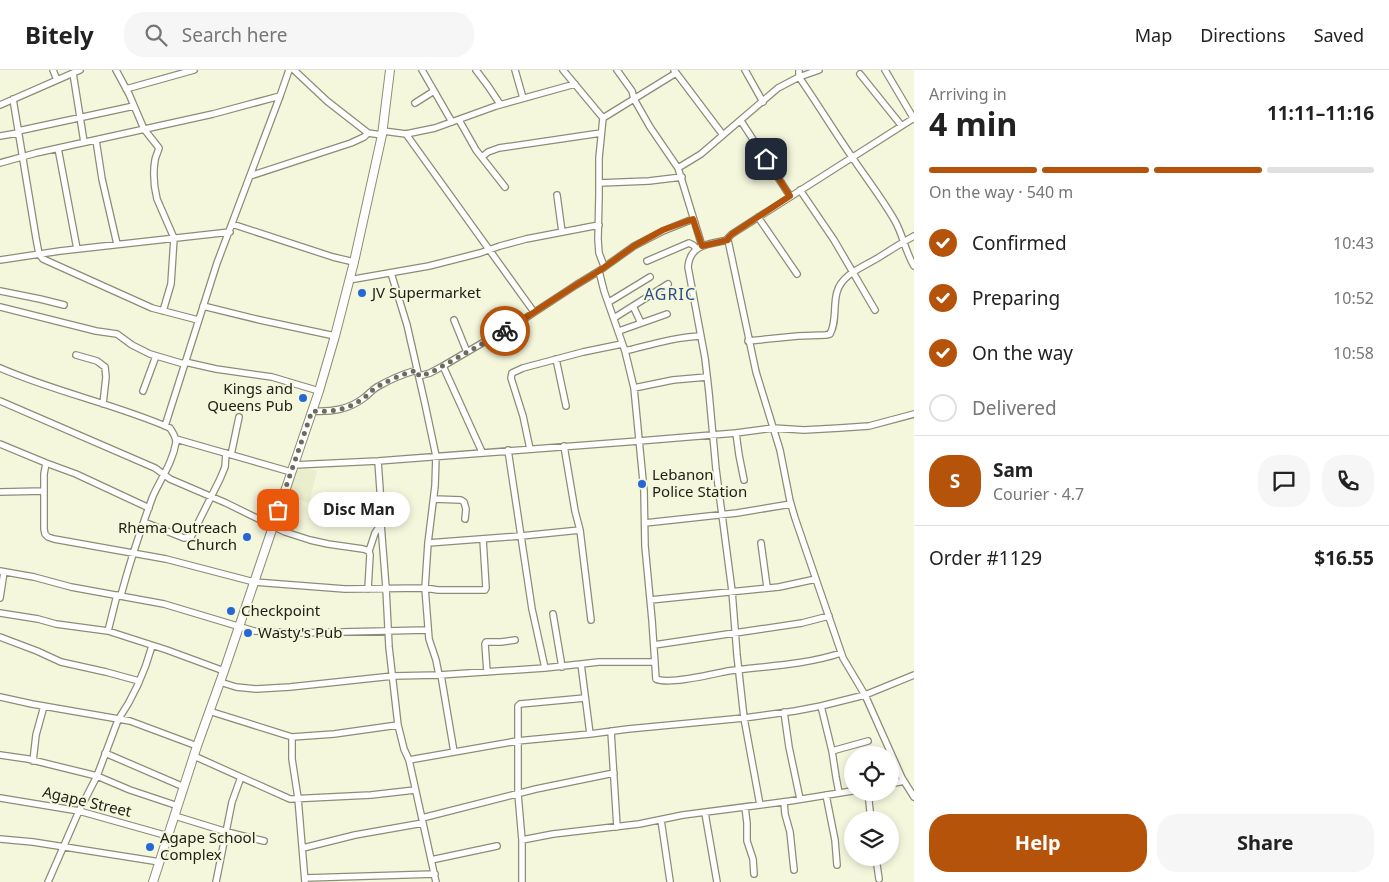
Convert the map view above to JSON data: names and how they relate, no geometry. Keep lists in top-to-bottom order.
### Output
{
  "streets": {
    "street": ["Agape Street"]
  },
  "districts": ["AGRIC"],
  "places": [
    "JV Supermarket",
    "Kings and Queens Pub",
    "Lebanon Police Station",
    "Disc Man",
    "Rhema Outreach Church",
    "Checkpoint",
    "Wasty's Pub",
    "Agape School Complex"
  ],
  "page": {
    "header": "Bitely",
    "search": "Search here",
    "nav": ["Map", "Directions", "Saved"],
    "heading": ["4 min", "Arriving in", "11:11–11:16"],
    "panel": [
      "Sam",
      "Courier · 4.7",
      "Order #1129",
      "$16.55"
    ],
    "bar": "On the way · 540 m",
    "list": [
      ["Confirmed", "10:43"],
      ["Preparing", "10:52"],
      ["On the way", "10:58"],
      "Delivered"
    ],
    "round": "S",
    "bubble": "Disc Man",
    "buttons": ["Help", "Share"]
  }
}
